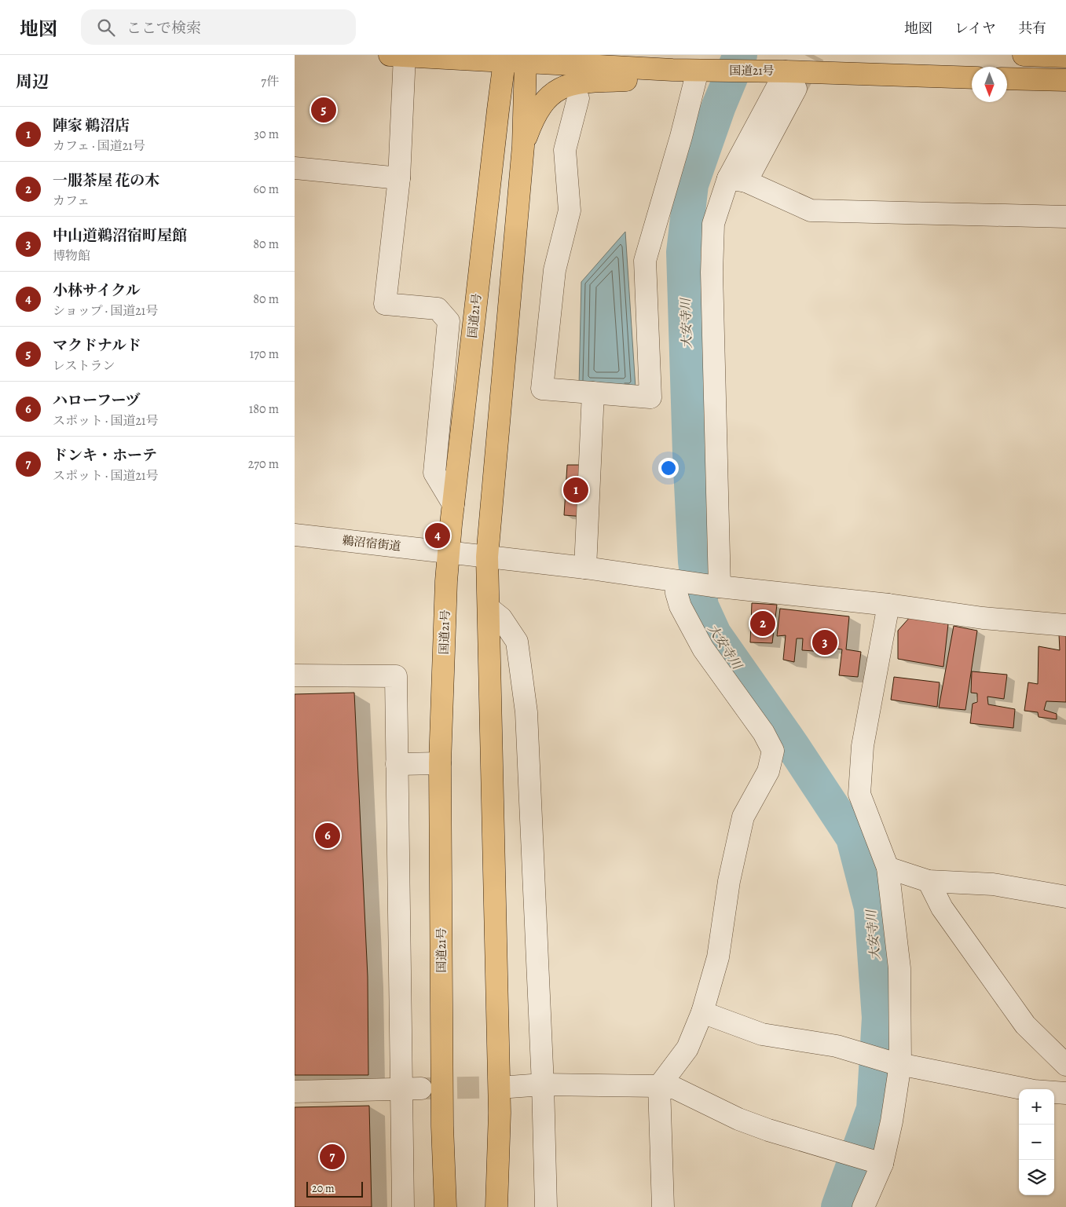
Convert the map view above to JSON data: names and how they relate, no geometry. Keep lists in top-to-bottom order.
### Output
{
  "streets": {
    "main road": ["国道21号"],
    "street": ["鵜沼宿街道"]
  },
  "crossings": [
    ["国道21号", "鵜沼宿街道"]
  ],
  "water": ["大安寺川"],
  "scale_bar": "20 m",
  "north": "bottom",
  "page": {
    "header": "地図",
    "search": "ここで検索",
    "nav": ["地図", "レイヤ", "共有"],
    "heading": ["周辺", "7件"],
    "pins": [
      "5",
      "1",
      "4",
      "2",
      "3",
      "6",
      "7"
    ],
    "list": [
      {
        "mark": "1",
        "name": "陣家 鵜沼店",
        "note": "カフェ · 国道21号",
        "value": "30 m"
      },
      {
        "mark": "2",
        "name": "一服茶屋 花の木",
        "note": "カフェ",
        "value": "60 m"
      },
      {
        "mark": "3",
        "name": "中山道鵜沼宿町屋館",
        "note": "博物館",
        "value": "80 m"
      },
      {
        "mark": "4",
        "name": "小林サイクル",
        "note": "ショップ · 国道21号",
        "value": "80 m"
      },
      {
        "mark": "5",
        "name": "マクドナルド",
        "note": "レストラン",
        "value": "170 m"
      },
      {
        "mark": "6",
        "name": "ハローフーヅ",
        "note": "スポット · 国道21号",
        "value": "180 m"
      },
      {
        "mark": "7",
        "name": "ドンキ・ホーテ",
        "note": "スポット · 国道21号",
        "value": "270 m"
      }
    ],
    "map_buttons": ["+", "−"],
    "scale": "20 m"
  }
}
